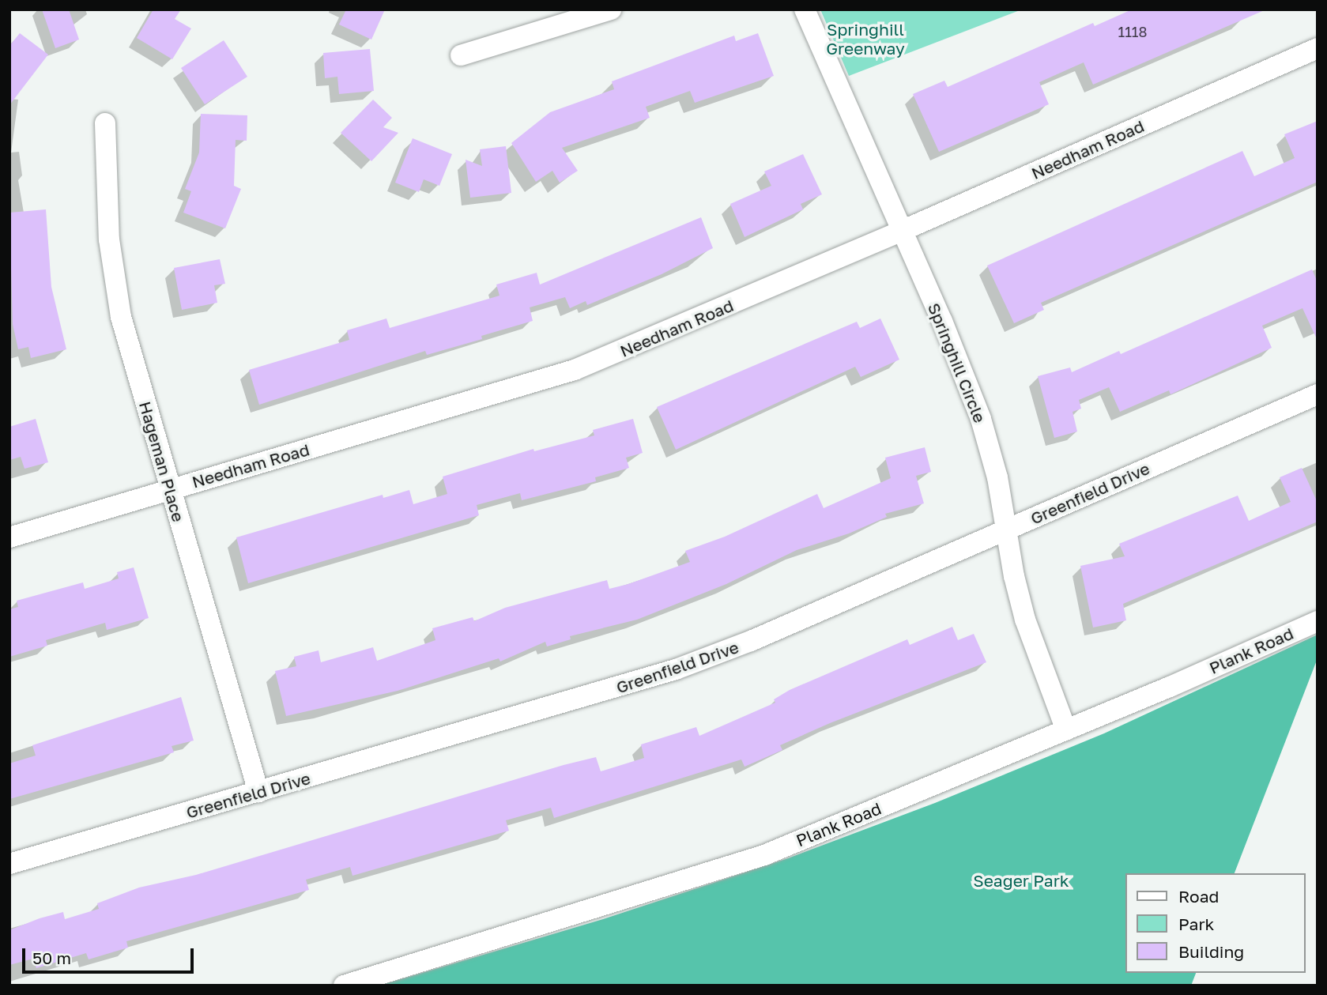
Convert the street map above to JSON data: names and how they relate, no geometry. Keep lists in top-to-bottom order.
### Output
{
  "streets": {
    "street": [
      "Needham Road",
      "Springhill Circle",
      "Hageman Place",
      "Greenfield Drive",
      "Plank Road"
    ]
  },
  "crossings": [
    ["Needham Road", "Springhill Circle"],
    ["Needham Road", "Hageman Place"],
    ["Springhill Circle", "Greenfield Drive"],
    ["Springhill Circle", "Plank Road"],
    ["Hageman Place", "Greenfield Drive"]
  ],
  "parks": ["Springhill Greenway", "Seager Park"],
  "house_numbers": ["1118"],
  "legend": ["Road", "Park", "Building"],
  "scale_bar": "50 m"
}
